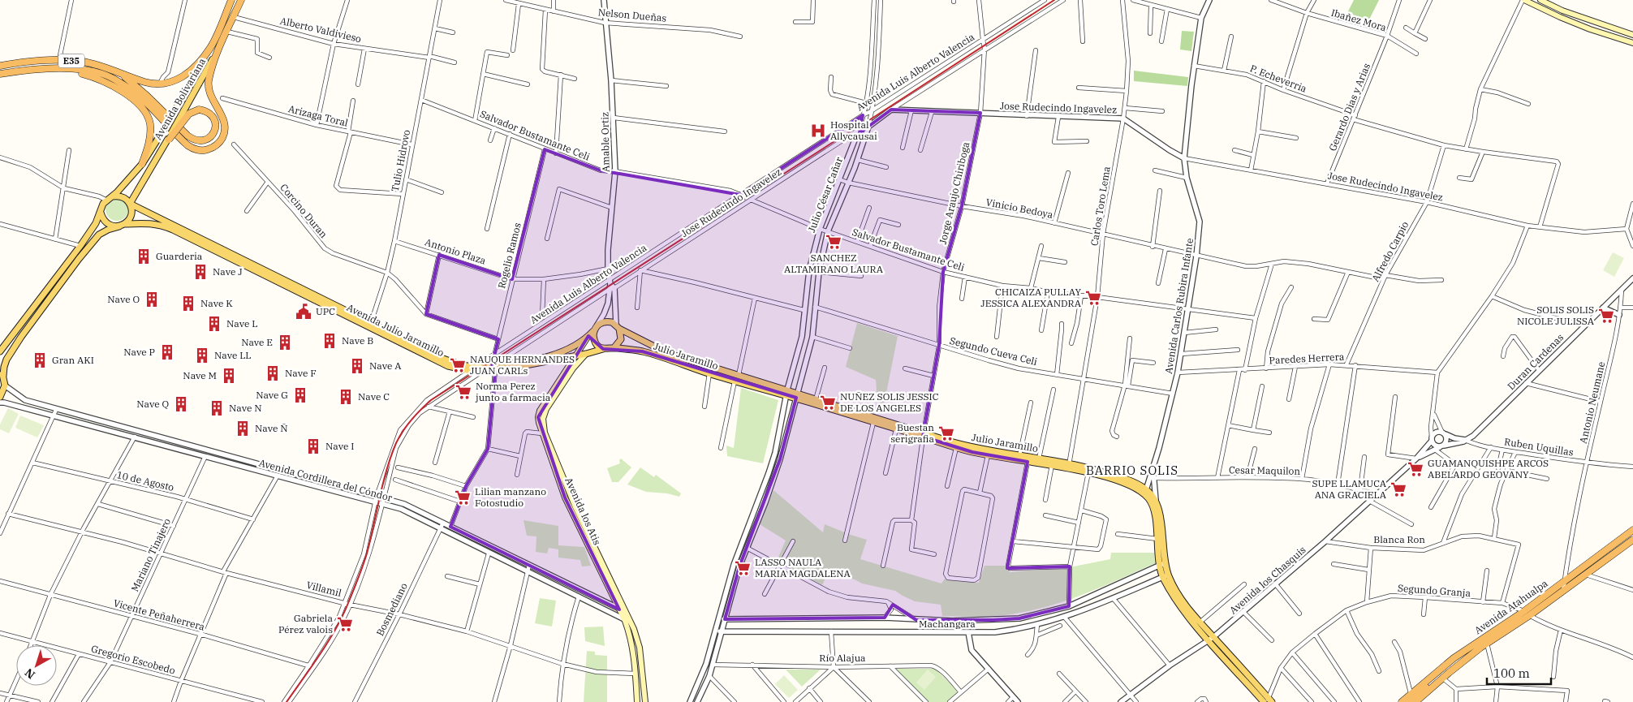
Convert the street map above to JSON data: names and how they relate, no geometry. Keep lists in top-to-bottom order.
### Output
{
  "streets": {
    "highway": ["E35", "Avenida Bolivariana", "Avenida Atahualpa"],
    "main road": ["Avenida Julio Jaramillo", "Julio Jaramillo", "Avenida los Atis"],
    "street": [
      "Nelson Dueñas",
      "Ibañez Mora",
      "Alberto Valdivieso",
      "Avenida Luis Alberto Valencia",
      "P. Echeverria",
      "Gerardo Dias y Arias",
      "Jose Rudecindo Ingavelez",
      "Arizaga Toral",
      "Salvador Bustamante Celi",
      "Amable Ortiz",
      "Tulio Hidrovo",
      "Jorge Araujo Chiriboga",
      "Julio César Cañar",
      "Carlos Toro Lema",
      "Vinicio Bedoya",
      "Corcino Duran",
      "Antonio Plaza",
      "Alfredo Carpio",
      "Rogelio Ramos",
      "Avenida Carlos Rubira Infante",
      "Segundo Cueva Celi",
      "Paredes Herrera",
      "Duran Cardenas",
      "Antonio Neumane",
      "Ruben Uquillas",
      "Cesar Maquilon",
      "Avenida Cordillera del Cóndor",
      "10 de Agosto",
      "Blanca Ron",
      "Mariano Tinajero",
      "Avenida los Chasquis",
      "Villamil",
      "Segundo Granja",
      "Bosmediano",
      "Vicente Peñaherrera",
      "Machangara",
      "Río Alajua",
      "Gregorio Escobedo"
    ]
  },
  "crossings": [
    ["Nelson Dueñas", "Amable Ortiz"],
    ["Ibañez Mora", "Gerardo Dias y Arias"],
    ["Alberto Valdivieso", "Avenida Bolivariana"],
    ["Alberto Valdivieso", "Tulio Hidrovo"],
    ["Avenida Luis Alberto Valencia", "Jose Rudecindo Ingavelez"],
    ["Avenida Luis Alberto Valencia", "Salvador Bustamante Celi"],
    ["Avenida Luis Alberto Valencia", "Amable Ortiz"],
    ["Avenida Luis Alberto Valencia", "Jorge Araujo Chiriboga"],
    ["Avenida Luis Alberto Valencia", "Julio César Cañar"],
    ["Avenida Luis Alberto Valencia", "Rogelio Ramos"],
    ["Avenida Luis Alberto Valencia", "Avenida Julio Jaramillo"],
    ["Avenida Luis Alberto Valencia", "Avenida Cordillera del Cóndor"],
    ["Avenida Luis Alberto Valencia", "Villamil"],
    ["Avenida Luis Alberto Valencia", "Vicente Peñaherrera"],
    ["P. Echeverria", "Gerardo Dias y Arias"],
    ["P. Echeverria", "Avenida Carlos Rubira Infante"],
    ["Avenida Bolivariana", "Avenida Julio Jaramillo"],
    ["Gerardo Dias y Arias", "Jose Rudecindo Ingavelez"],
    ["Jose Rudecindo Ingavelez", "Salvador Bustamante Celi"],
    ["Jose Rudecindo Ingavelez", "Jorge Araujo Chiriboga"],
    ["Jose Rudecindo Ingavelez", "Julio César Cañar"],
    ["Jose Rudecindo Ingavelez", "Carlos Toro Lema"],
    ["Jose Rudecindo Ingavelez", "Alfredo Carpio"],
    ["Jose Rudecindo Ingavelez", "Avenida Carlos Rubira Infante"],
    ["Arizaga Toral", "Tulio Hidrovo"],
    ["Salvador Bustamante Celi", "Amable Ortiz"],
    ["Salvador Bustamante Celi", "Tulio Hidrovo"],
    ["Salvador Bustamante Celi", "Jorge Araujo Chiriboga"],
    ["Salvador Bustamante Celi", "Julio César Cañar"],
    ["Salvador Bustamante Celi", "Carlos Toro Lema"],
    ["Salvador Bustamante Celi", "Rogelio Ramos"],
    ["Salvador Bustamante Celi", "Avenida Carlos Rubira Infante"],
    ["Amable Ortiz", "Antonio Plaza"],
    ["Amable Ortiz", "Avenida Julio Jaramillo"],
    ["Amable Ortiz", "Julio Jaramillo"],
    ["Tulio Hidrovo", "Corcino Duran"],
    ["Tulio Hidrovo", "Antonio Plaza"],
    ["Tulio Hidrovo", "Avenida Julio Jaramillo"],
    ["Jorge Araujo Chiriboga", "Vinicio Bedoya"],
    ["Jorge Araujo Chiriboga", "Segundo Cueva Celi"],
    ["Jorge Araujo Chiriboga", "Julio Jaramillo"],
    ["Julio César Cañar", "Vinicio Bedoya"],
    ["Julio César Cañar", "Segundo Cueva Celi"],
    ["Julio César Cañar", "Julio Jaramillo"],
    ["Carlos Toro Lema", "Vinicio Bedoya"],
    ["Carlos Toro Lema", "Segundo Cueva Celi"],
    ["Vinicio Bedoya", "Alfredo Carpio"],
    ["Vinicio Bedoya", "Avenida Carlos Rubira Infante"],
    ["Corcino Duran", "Rogelio Ramos"],
    ["Antonio Plaza", "Rogelio Ramos"],
    ["Alfredo Carpio", "Paredes Herrera"],
    ["Rogelio Ramos", "Avenida Julio Jaramillo"],
    ["Avenida Carlos Rubira Infante", "Segundo Cueva Celi"],
    ["Avenida Carlos Rubira Infante", "Julio Jaramillo"],
    ["Avenida Carlos Rubira Infante", "Paredes Herrera"],
    ["Avenida Carlos Rubira Infante", "Cesar Maquilon"],
    ["Avenida Julio Jaramillo", "Julio Jaramillo"],
    ["Avenida Julio Jaramillo", "Avenida los Atis"],
    ["Julio Jaramillo", "Avenida los Chasquis"],
    ["Julio Jaramillo", "Segundo Granja"],
    ["Julio Jaramillo", "Machangara"],
    ["Duran Cardenas", "Antonio Neumane"],
    ["Duran Cardenas", "Ruben Uquillas"],
    ["Antonio Neumane", "Ruben Uquillas"],
    ["Antonio Neumane", "Avenida Atahualpa"],
    ["Cesar Maquilon", "Avenida los Chasquis"],
    ["Avenida Cordillera del Cóndor", "Avenida los Atis"],
    ["Avenida Cordillera del Cóndor", "Mariano Tinajero"],
    ["Avenida Cordillera del Cóndor", "Bosmediano"],
    ["10 de Agosto", "Mariano Tinajero"],
    ["Avenida los Atis", "Villamil"],
    ["Blanca Ron", "Avenida los Chasquis"],
    ["Blanca Ron", "Segundo Granja"],
    ["Mariano Tinajero", "Villamil"],
    ["Mariano Tinajero", "Vicente Peñaherrera"],
    ["Mariano Tinajero", "Gregorio Escobedo"],
    ["Villamil", "Bosmediano"],
    ["Segundo Granja", "Avenida Atahualpa"]
  ],
  "districts": ["BARRIO SOLIS"],
  "places": {
    "hospital": ["Hospital Allycausai"],
    "supermarket": [
      "SANCHEZ ALTAMIRANO LAURA",
      "CHICAIZA PULLAY JESSICA ALEXANDRA",
      "SOLIS SOLIS NICOLE JULISSA",
      "NAUQUE HERNANDES JUAN CARLs",
      "Norma Perez junto a farmacia",
      "NUÑEZ SOLIS JESSIC DE LOS ANGELES",
      "Buestan serigrafia",
      "GUAMANQUISHPE ARCOS ABELARDO GEOVANY",
      "SUPE LLAMUCA ANA GRACIELA",
      "Lilian manzano Fotostudio",
      "LASSO NAULA MARIA MAGDALENA",
      "Gabriela Pérez valois"
    ],
    "building": [
      "Guarderia",
      "Nave J",
      "Nave O",
      "Nave K",
      "Nave L",
      "Nave B",
      "Nave E",
      "Nave P",
      "Nave LL",
      "Gran AKI",
      "Nave A",
      "Nave F",
      "Nave M",
      "Nave G",
      "Nave C",
      "Nave Q",
      "Nave N",
      "Nave Ñ",
      "Nave I"
    ],
    "public building": ["UPC"]
  },
  "scale_bar": "100 m",
  "north": "bottom left"
}
